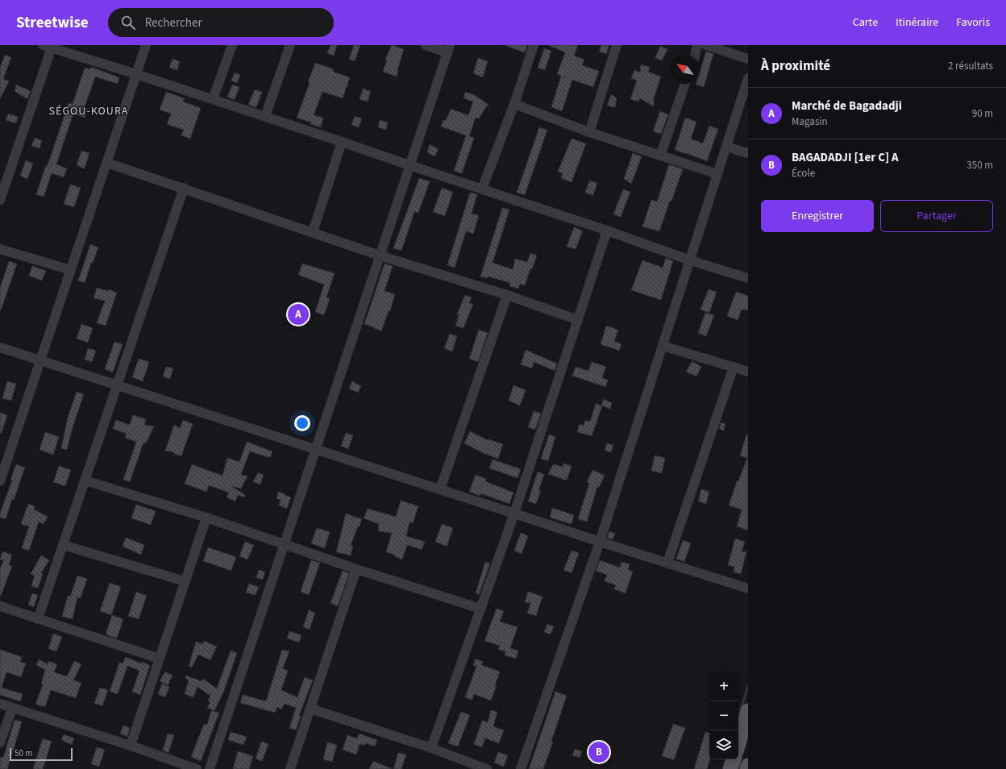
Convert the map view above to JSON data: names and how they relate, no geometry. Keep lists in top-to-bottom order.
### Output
{
  "districts": ["SÉGOU-KOURA"],
  "scale_bar": "50 m",
  "north": "top left",
  "page": {
    "header": "Streetwise",
    "search": "Rechercher",
    "nav": ["Carte", "Itinéraire", "Favoris"],
    "heading": ["À proximité", "2 résultats"],
    "list": [
      {
        "mark": "A",
        "name": "Marché de Bagadadji",
        "note": "Magasin",
        "value": "90 m"
      },
      {
        "mark": "B",
        "name": "BAGADADJI [1er C] A",
        "note": "École",
        "value": "350 m"
      }
    ],
    "buttons": ["Enregistrer", "Partager"],
    "pins": ["A", "B"],
    "map_buttons": ["+", "−"],
    "scale": "50 m"
  }
}
